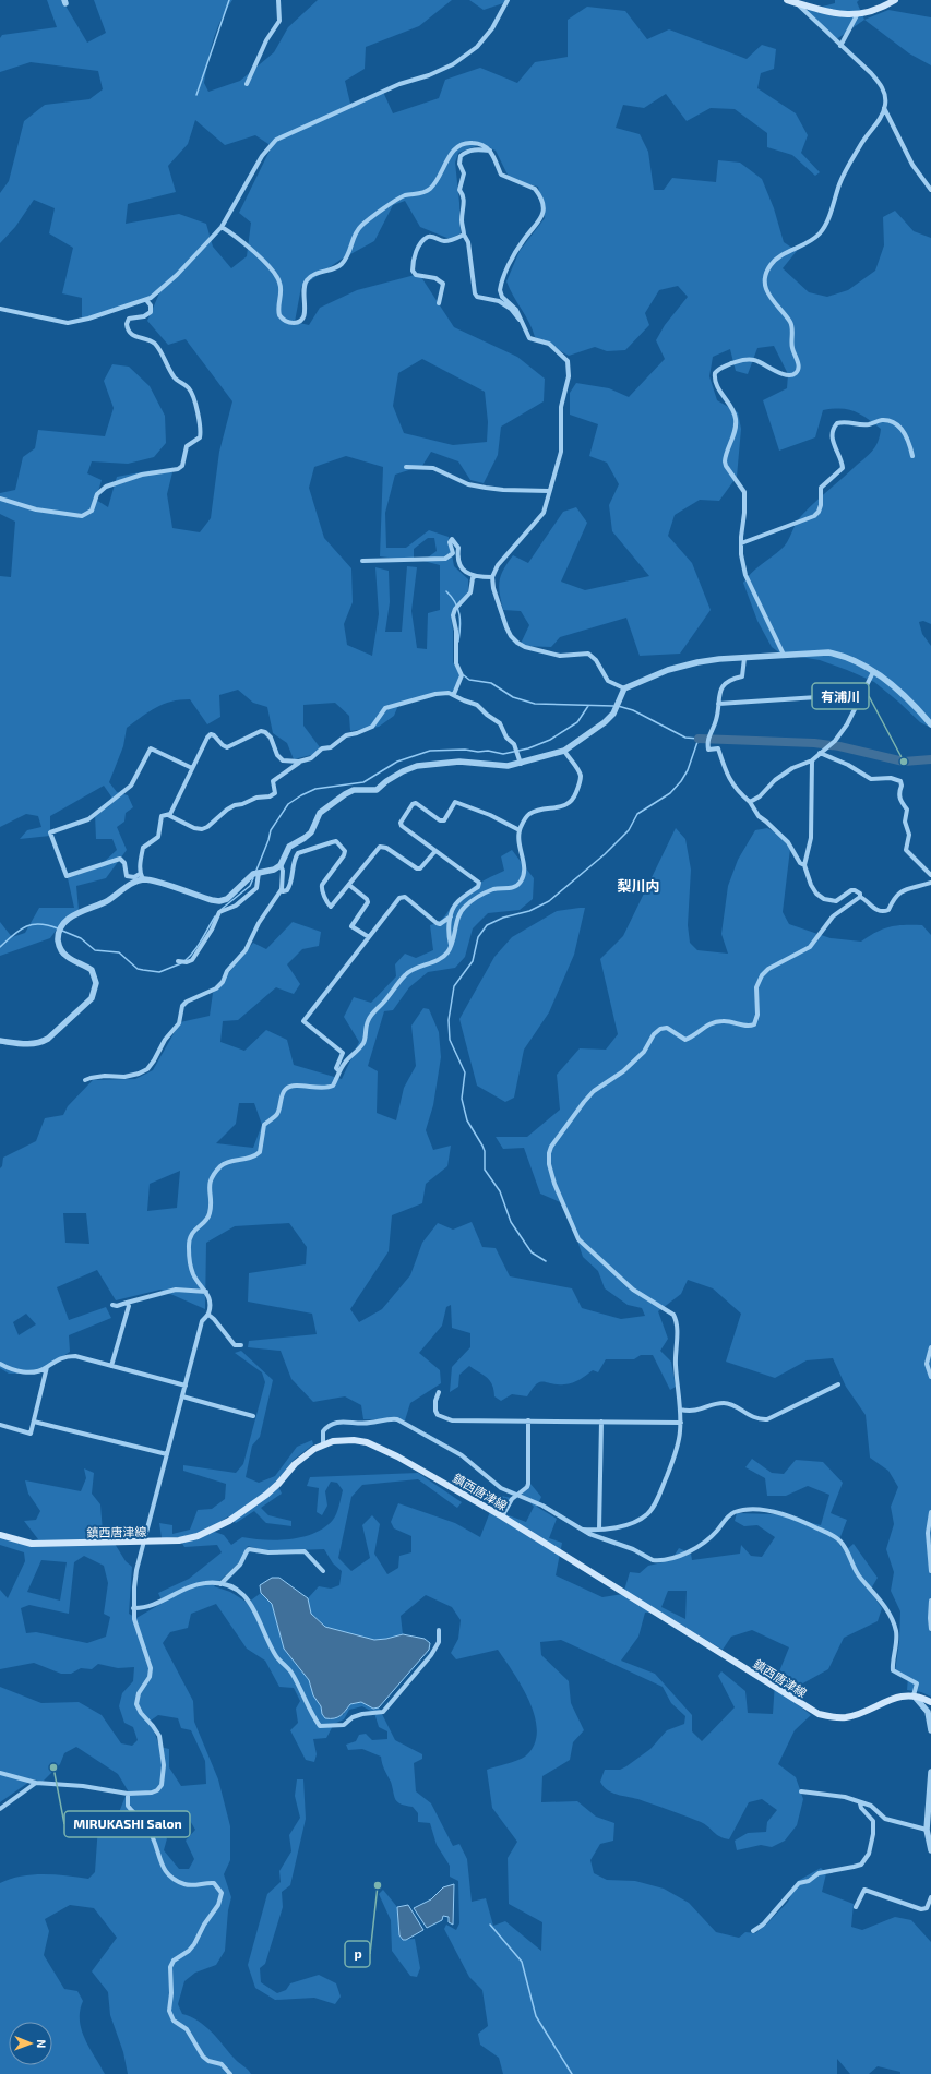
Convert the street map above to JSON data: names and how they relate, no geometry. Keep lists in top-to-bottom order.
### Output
{
  "streets": {
    "main road": ["鎮西唐津線"]
  },
  "districts": ["梨川内"],
  "places": ["有浦川", "MIRUKASHI Salon", "p"],
  "north": "right"
}
